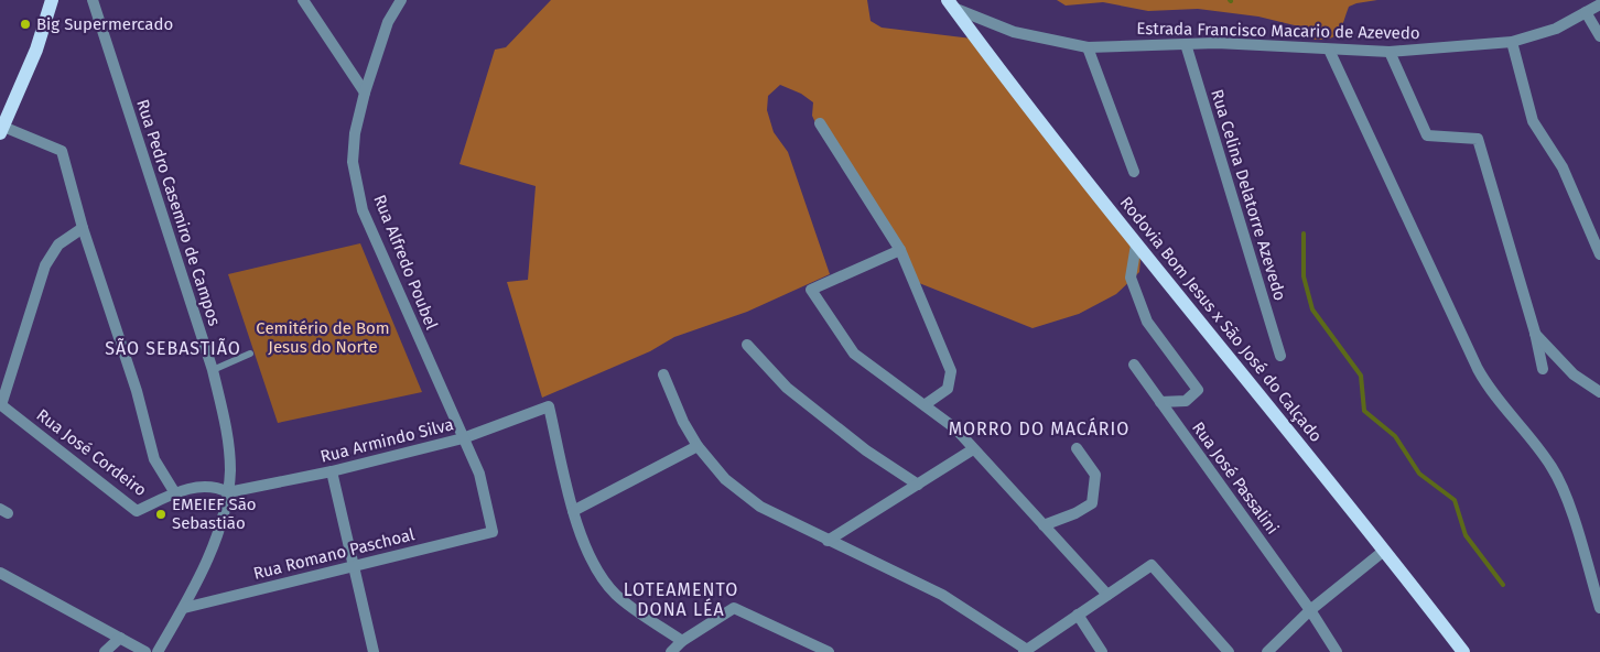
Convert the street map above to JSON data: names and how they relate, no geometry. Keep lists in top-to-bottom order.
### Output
{
  "streets": {
    "main road": ["Rodovia Bom Jesus x São José do Calçado"],
    "street": [
      "Estrada Francisco Macario de Azevedo",
      "Rua Celina Delatorre Azevedo",
      "Rua Pedro Casemiro de Campos",
      "Rua Alfredo Poubel",
      "Rua Armindo Silva",
      "Rua José Cordeiro",
      "Rua José Passalini",
      "Rua Romano Paschoal"
    ]
  },
  "crossings": [
    ["Estrada Francisco Macario de Azevedo", "Rua Celina Delatorre Azevedo"],
    ["Estrada Francisco Macario de Azevedo", "Rodovia Bom Jesus x São José do Calçado"],
    ["Rua Pedro Casemiro de Campos", "Rua Armindo Silva"],
    ["Rua Pedro Casemiro de Campos", "Rua José Cordeiro"],
    ["Rua Pedro Casemiro de Campos", "Rua Romano Paschoal"],
    ["Rua Alfredo Poubel", "Rua Armindo Silva"],
    ["Rua Alfredo Poubel", "Rua Romano Paschoal"],
    ["Rua Armindo Silva", "Rua José Cordeiro"]
  ],
  "districts": ["SÃO SEBASTIÃO", "MORRO DO MACÁRIO", "LOTEAMENTO DONA LÉA"],
  "parks": ["Cemitério de Bom Jesus do Norte"],
  "places": ["Big Supermercado", "EMEIEF São Sebastião"]
}
